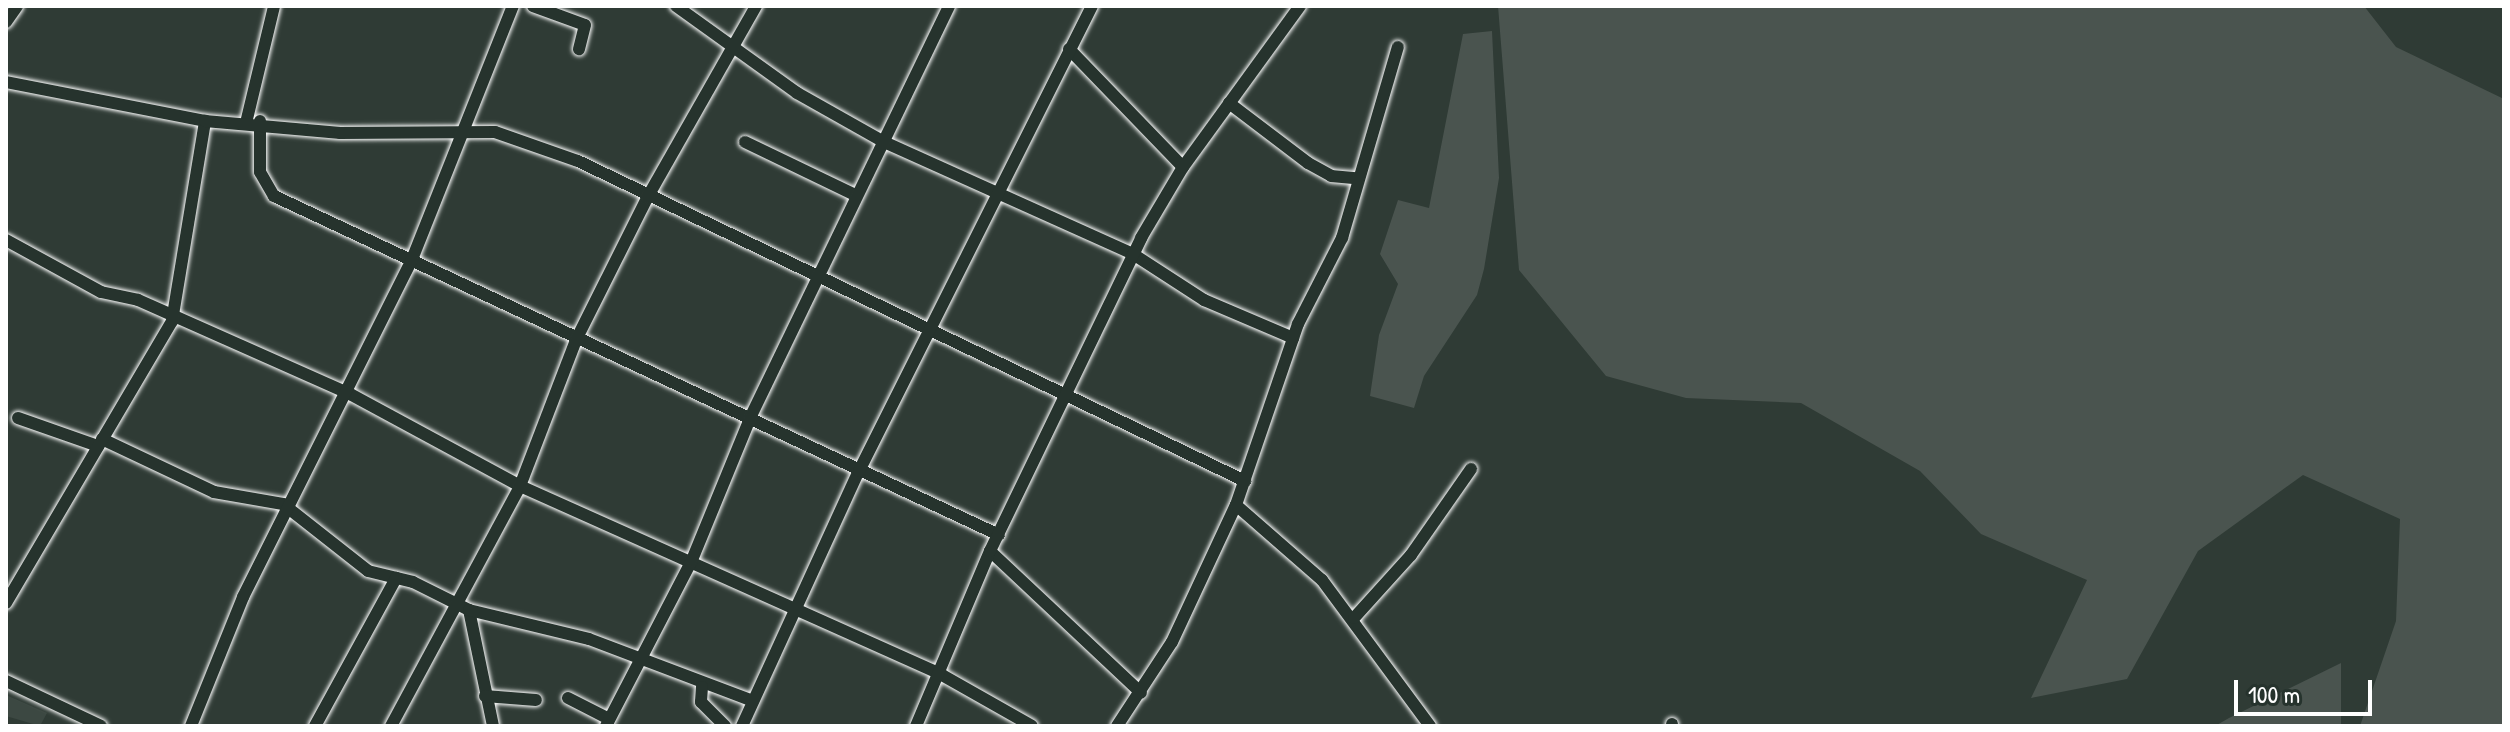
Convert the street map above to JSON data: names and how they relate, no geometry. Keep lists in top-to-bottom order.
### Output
{
  "scale_bar": "100 m"
}
